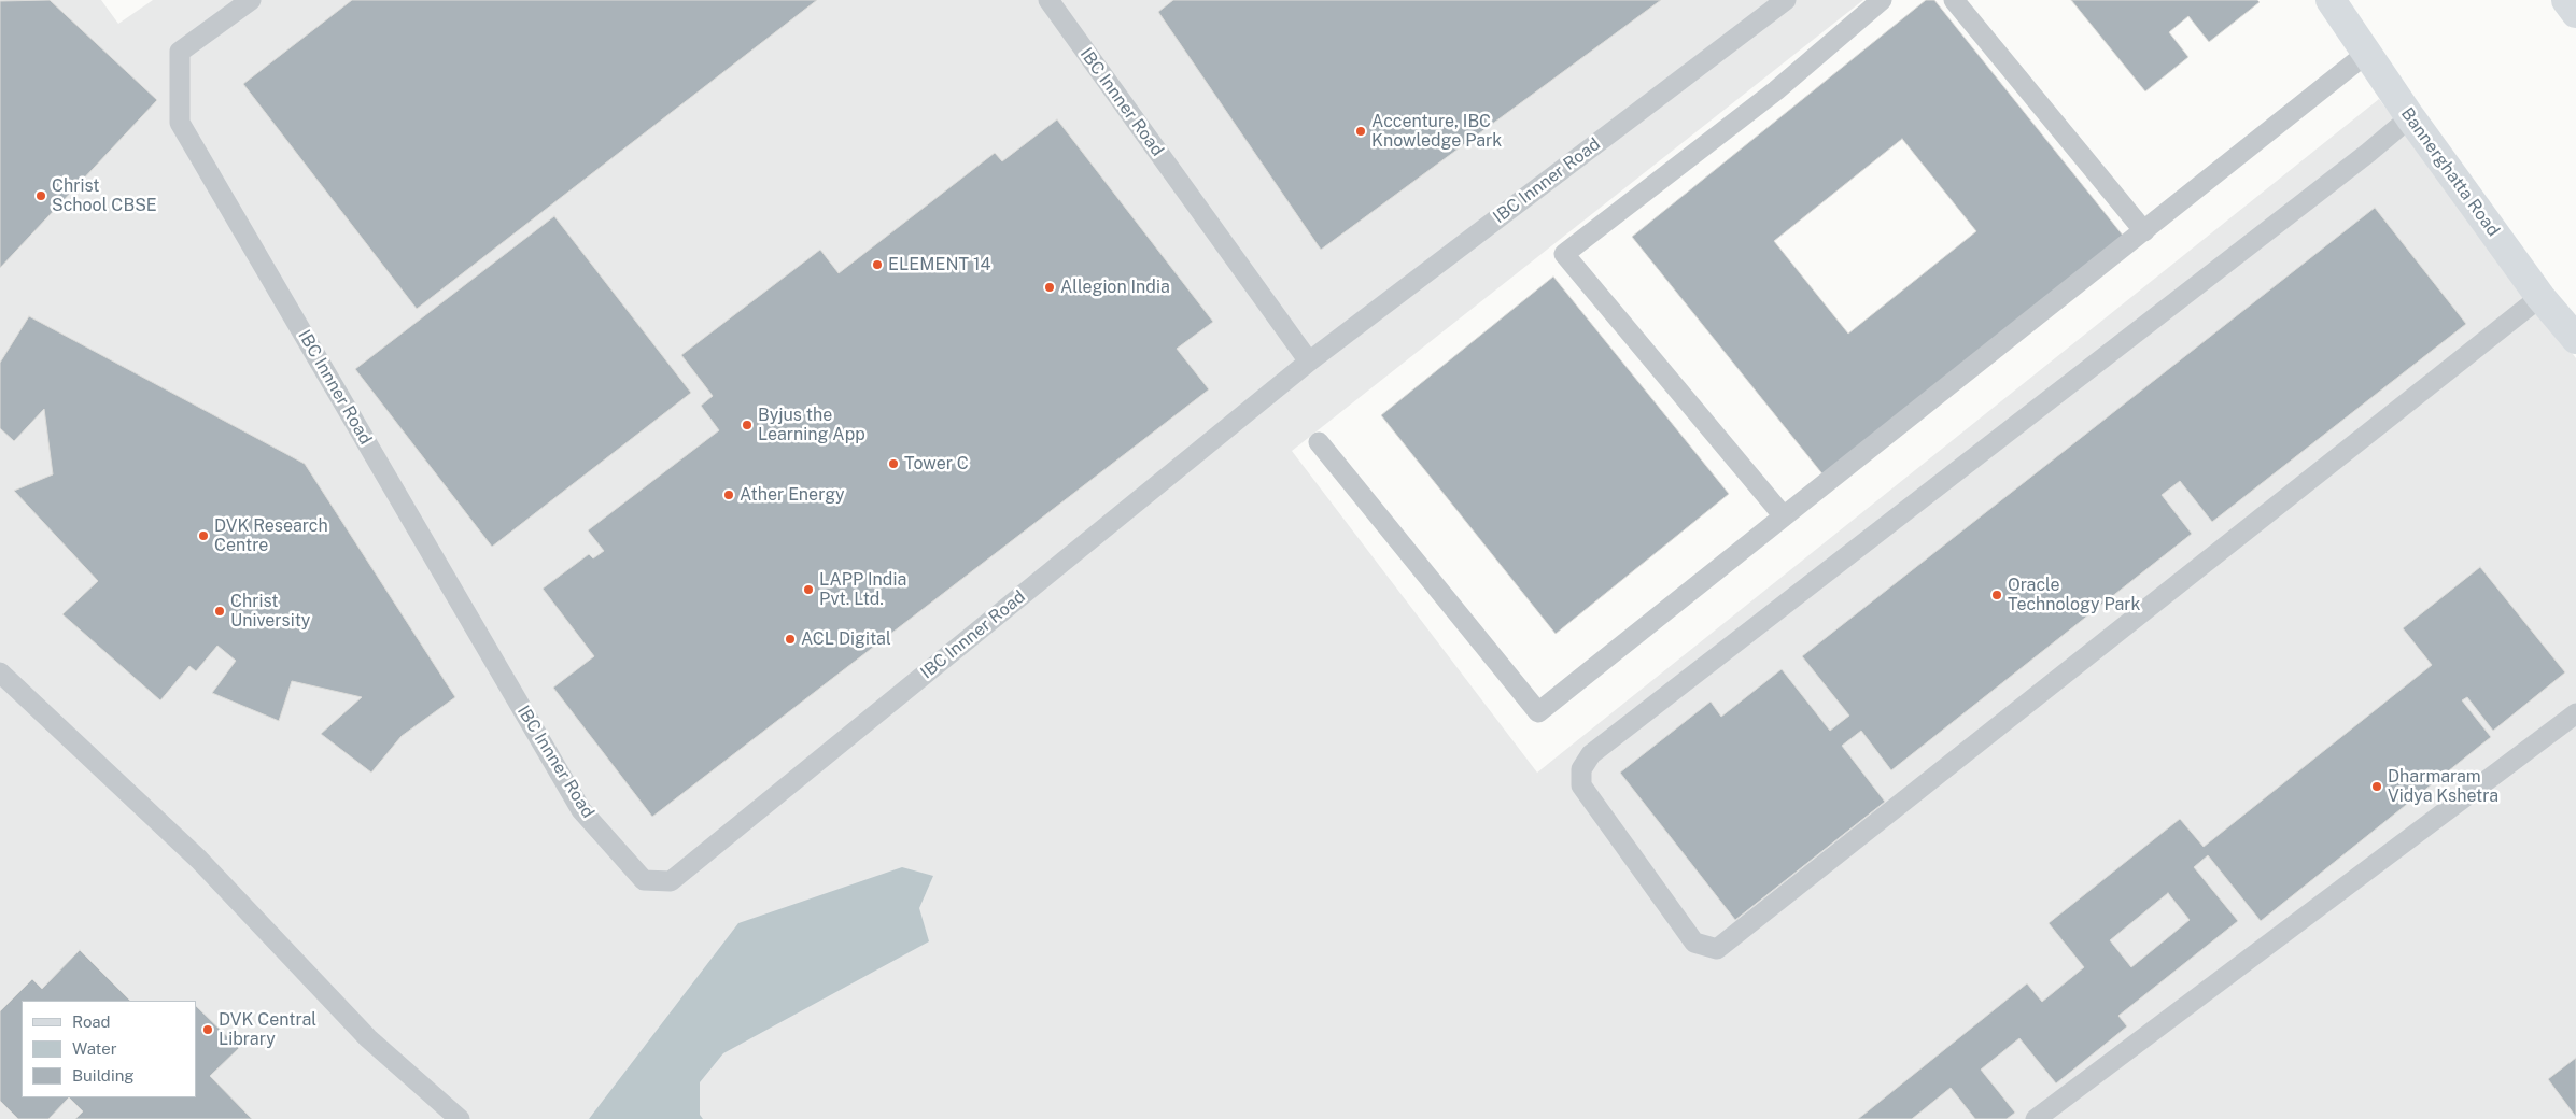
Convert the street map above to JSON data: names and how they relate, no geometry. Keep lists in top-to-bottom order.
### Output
{
  "streets": {
    "main road": ["Bannerghatta Road"],
    "lane": ["IBC Innner Road"]
  },
  "places": [
    "Accenture, IBC Knowledge Park",
    "Christ School CBSE",
    "ELEMENT 14",
    "Allegion India",
    "Byjus the Learning App",
    "Tower C",
    "Ather Energy",
    "DVK Research Centre",
    "LAPP India Pvt. Ltd.",
    "Oracle Technology Park",
    "Christ University",
    "ACL Digital",
    "Dharmaram Vidya Kshetra",
    "DVK Central Library"
  ],
  "legend": ["Road", "Water", "Building"]
}
